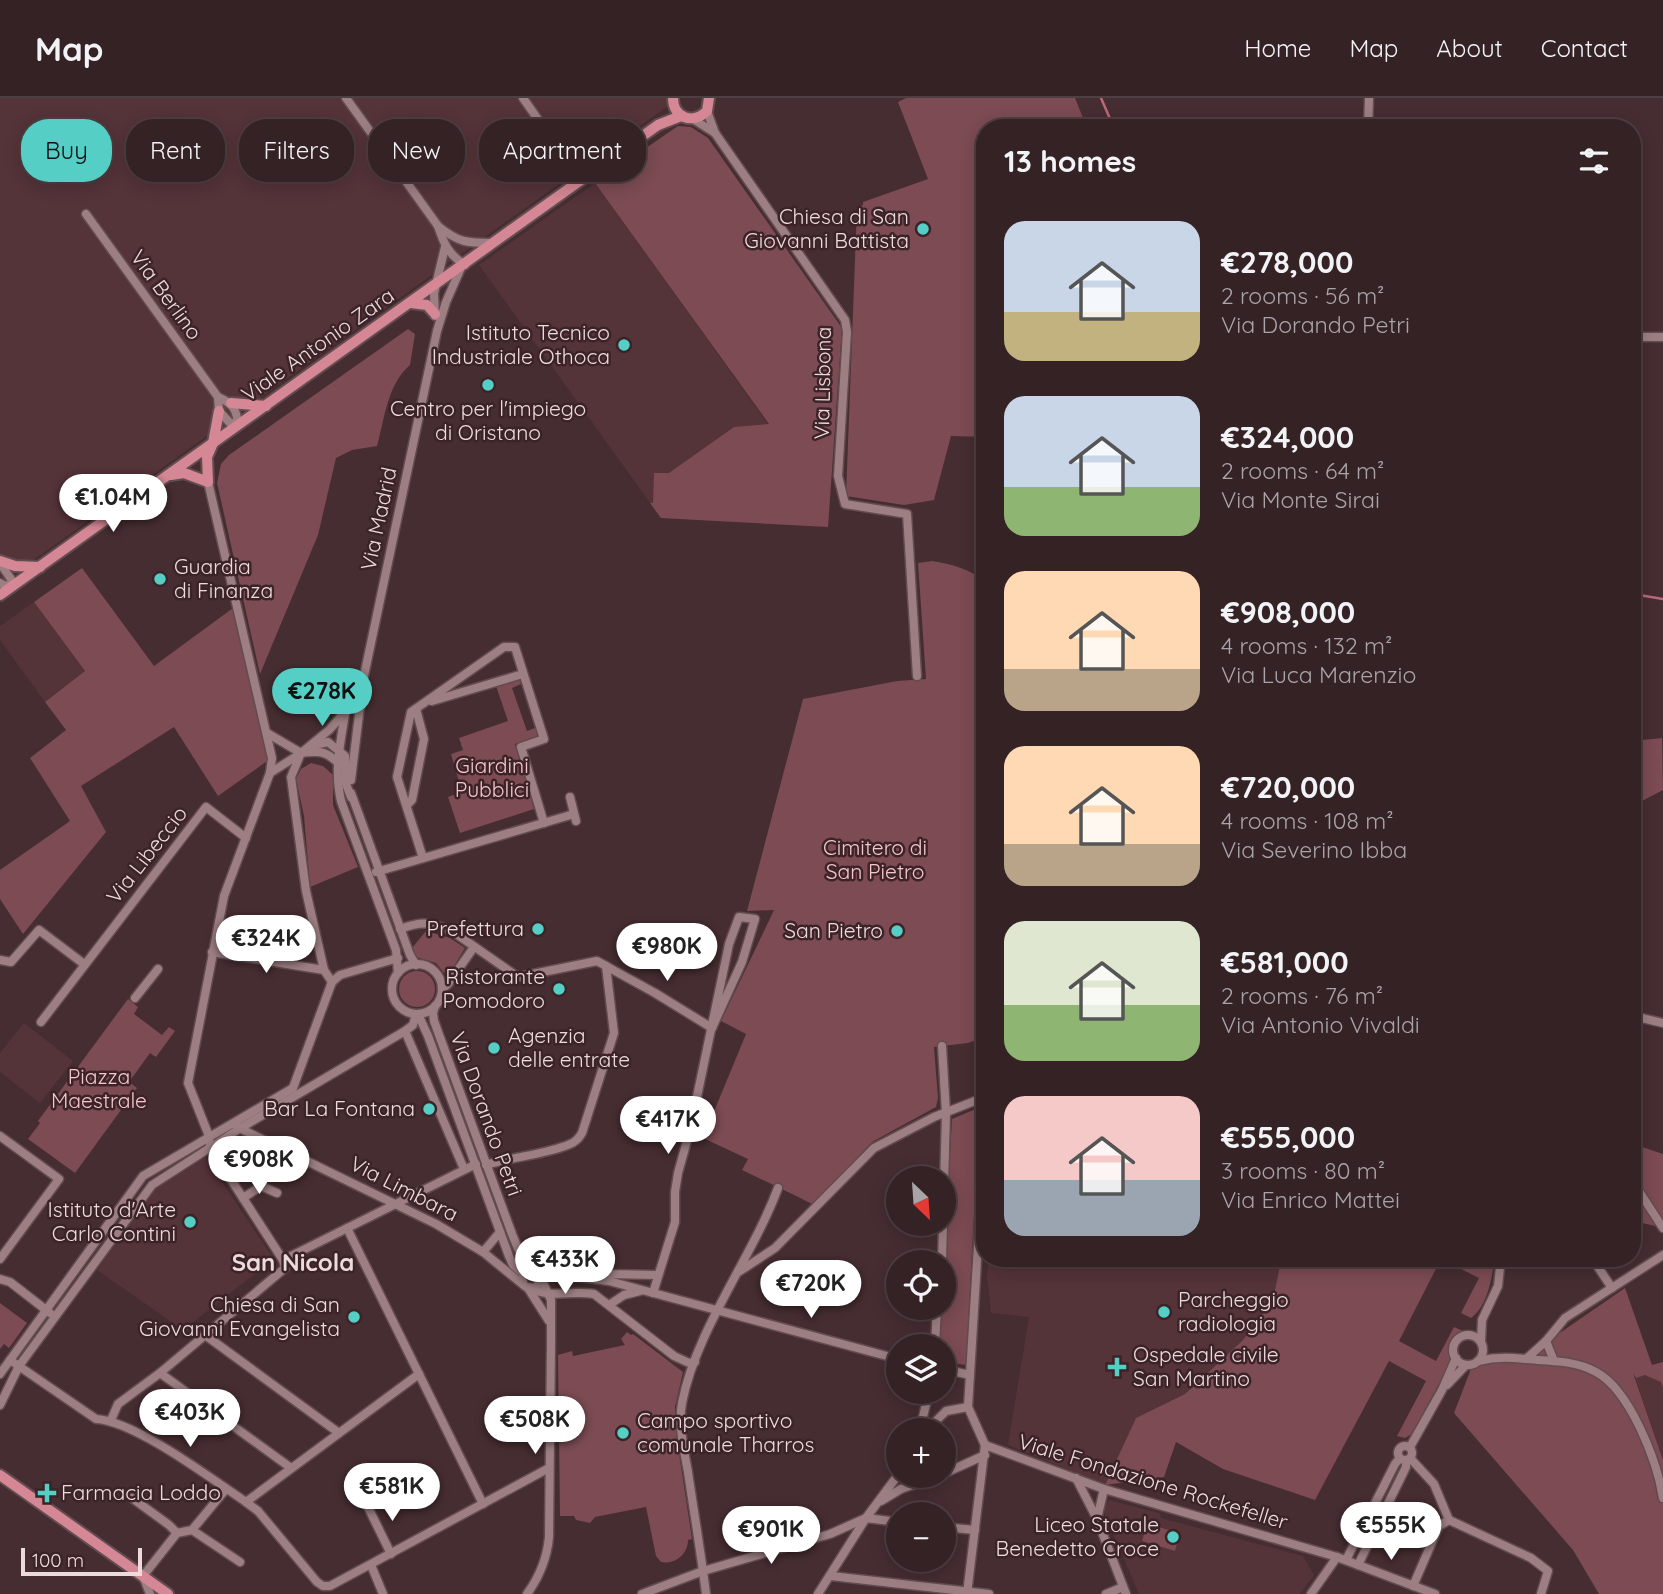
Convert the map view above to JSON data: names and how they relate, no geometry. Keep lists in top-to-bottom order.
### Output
{
  "streets": {
    "main road": ["Viale Antonio Zara"],
    "street": [
      "Via Berlino",
      "Via Lisbona",
      "Via Madrid",
      "Via Libeccio",
      "Via Dorando Petri",
      "Via Limbara",
      "Viale Fondazione Rockefeller"
    ]
  },
  "crossings": [
    ["Viale Antonio Zara", "Via Madrid"],
    ["Via Dorando Petri", "Via Limbara"]
  ],
  "districts": ["San Nicola"],
  "parks": ["Giardini Pubblici", "Cimitero di San Pietro", "Piazza Maestrale"],
  "places": {
    "other": [
      "Chiesa di San Giovanni Battista",
      "Istituto Tecnico Industriale Othoca",
      "Centro per l'impiego di Oristano",
      "Guardia di Finanza",
      "Prefettura",
      "San Pietro",
      "Ristorante Pomodoro",
      "Agenzia delle entrate",
      "Bar La Fontana",
      "Istituto d'Arte Carlo Contini",
      "Parcheggio radiologia",
      "Chiesa di San Giovanni Evangelista",
      "Campo sportivo comunale Tharros",
      "Liceo Statale Benedetto Croce"
    ],
    "health": ["Ospedale civile San Martino", "Farmacia Loddo"]
  },
  "scale_bar": "100 m",
  "north": "bottom right",
  "page": {
    "header": "Map",
    "nav": [
      "Home",
      "Map",
      "About",
      "Contact"
    ],
    "chip": [
      "Buy",
      "Rent",
      "Filters",
      "New",
      "Apartment"
    ],
    "heading": "13 homes",
    "list": [
      {
        "name": "€278,000",
        "note": "2 rooms · 56 m² · Via Dorando Petri"
      },
      {
        "name": "€324,000",
        "note": "2 rooms · 64 m² · Via Monte Sirai"
      },
      {
        "name": "€908,000",
        "note": "4 rooms · 132 m² · Via Luca Marenzio"
      },
      {
        "name": "€720,000",
        "note": "4 rooms · 108 m² · Via Severino Ibba"
      },
      {
        "name": "€581,000",
        "note": "2 rooms · 76 m² · Via Antonio Vivaldi"
      },
      {
        "name": "€555,000",
        "note": "3 rooms · 80 m² · Via Enrico Mattei"
      }
    ],
    "price": [
      "€1.04M",
      "€278K",
      "€324K",
      "€980K",
      "€417K",
      "€908K",
      "€433K",
      "€720K",
      "€403K",
      "€508K",
      "€581K",
      "€555K",
      "€901K"
    ],
    "map_buttons": ["+", "−"],
    "scale": "100 m"
  }
}
